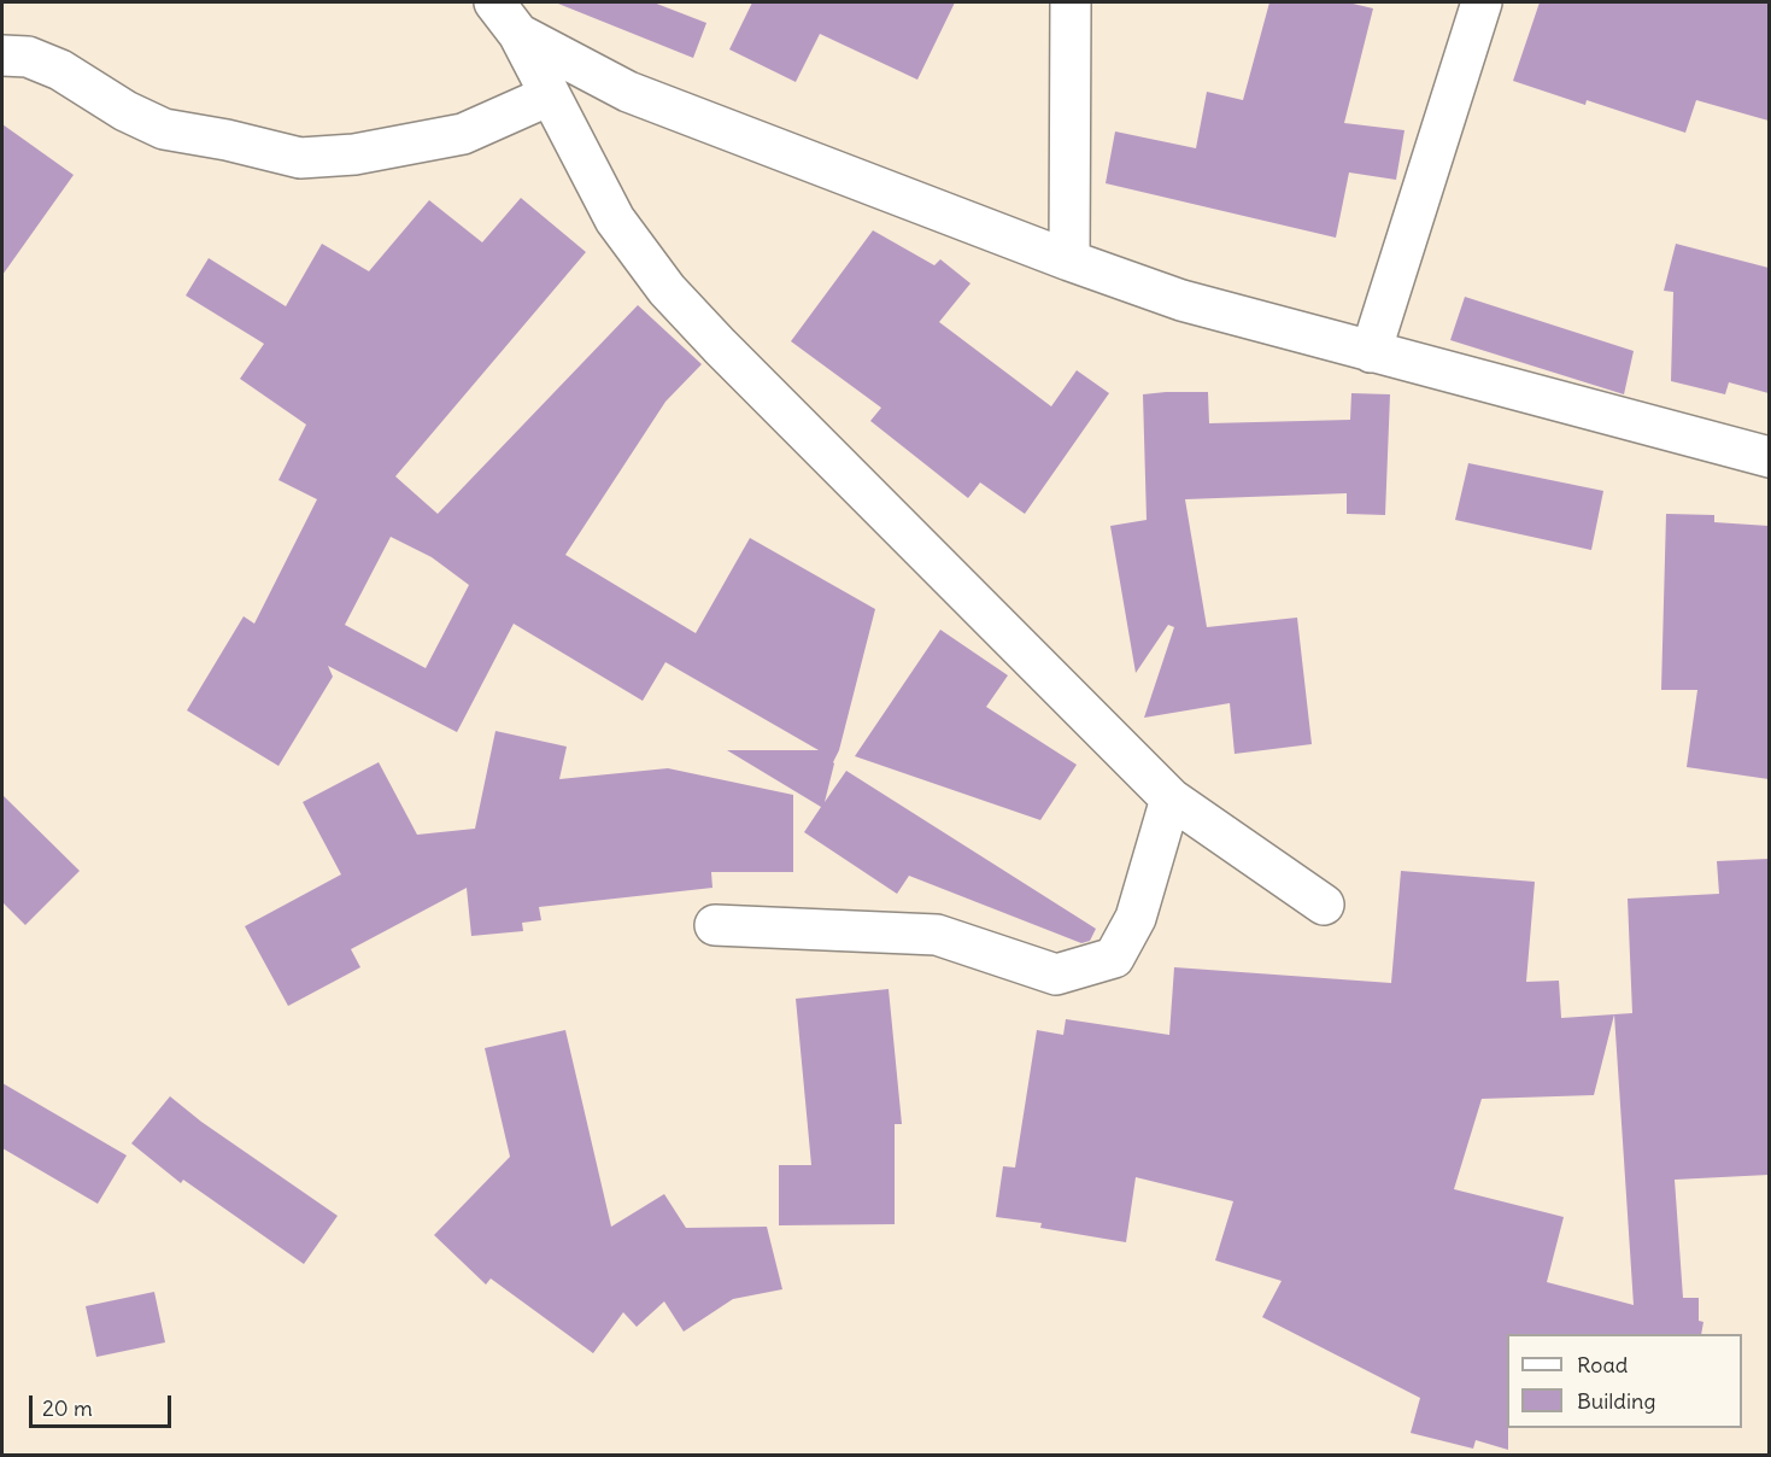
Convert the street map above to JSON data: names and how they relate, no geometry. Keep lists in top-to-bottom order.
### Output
{
  "legend": ["Road", "Building"],
  "scale_bar": "20 m"
}
